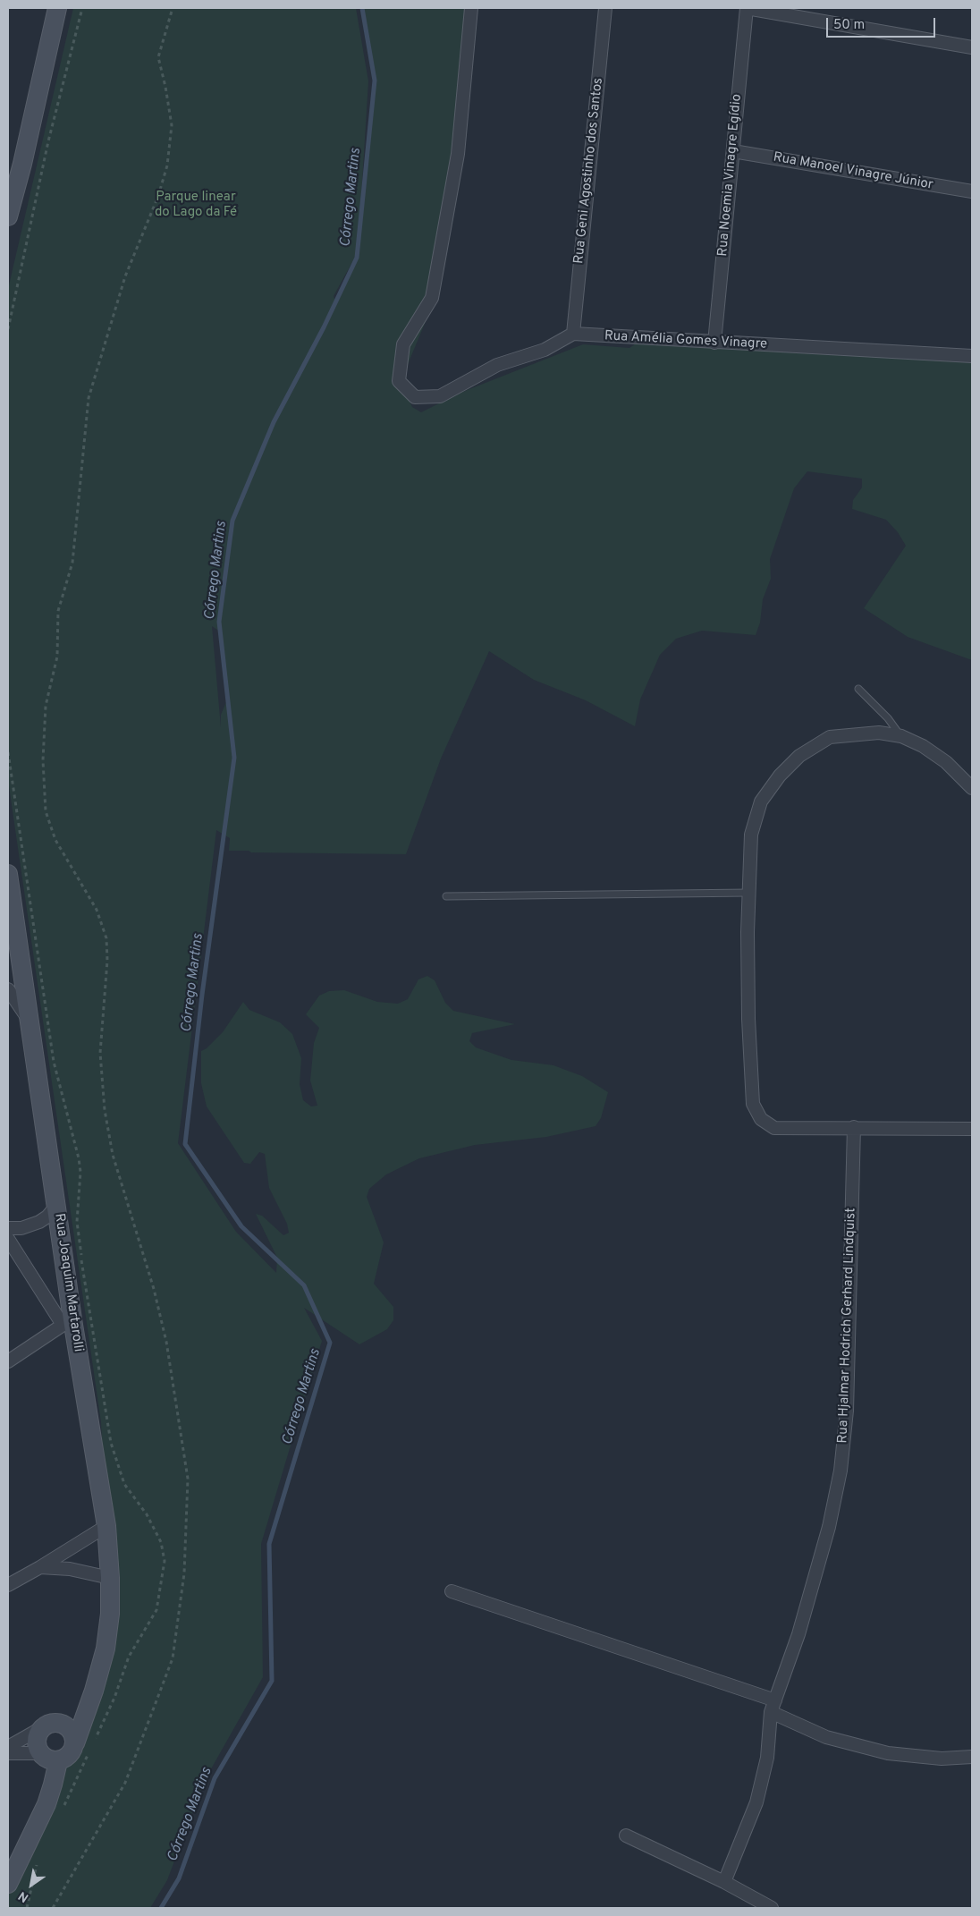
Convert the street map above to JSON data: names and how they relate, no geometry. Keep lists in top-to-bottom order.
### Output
{
  "streets": {
    "street": [
      "Rua Geni Agostinho dos Santos",
      "Rua Manoel Vinagre Júnior",
      "Rua Noemia Vinagre Egídio",
      "Rua Amélia Gomes Vinagre",
      "Rua Joaquim Martarolli",
      "Rua Hjalmar Hodrich Gerhard Lindquist"
    ]
  },
  "crossings": [
    ["Rua Geni Agostinho dos Santos", "Rua Amélia Gomes Vinagre"],
    ["Rua Manoel Vinagre Júnior", "Rua Noemia Vinagre Egídio"],
    ["Rua Noemia Vinagre Egídio", "Rua Amélia Gomes Vinagre"]
  ],
  "water": ["Córrego Martins"],
  "parks": ["Parque linear do Lago da Fé"],
  "scale_bar": "50 m",
  "north": "bottom left"
}
